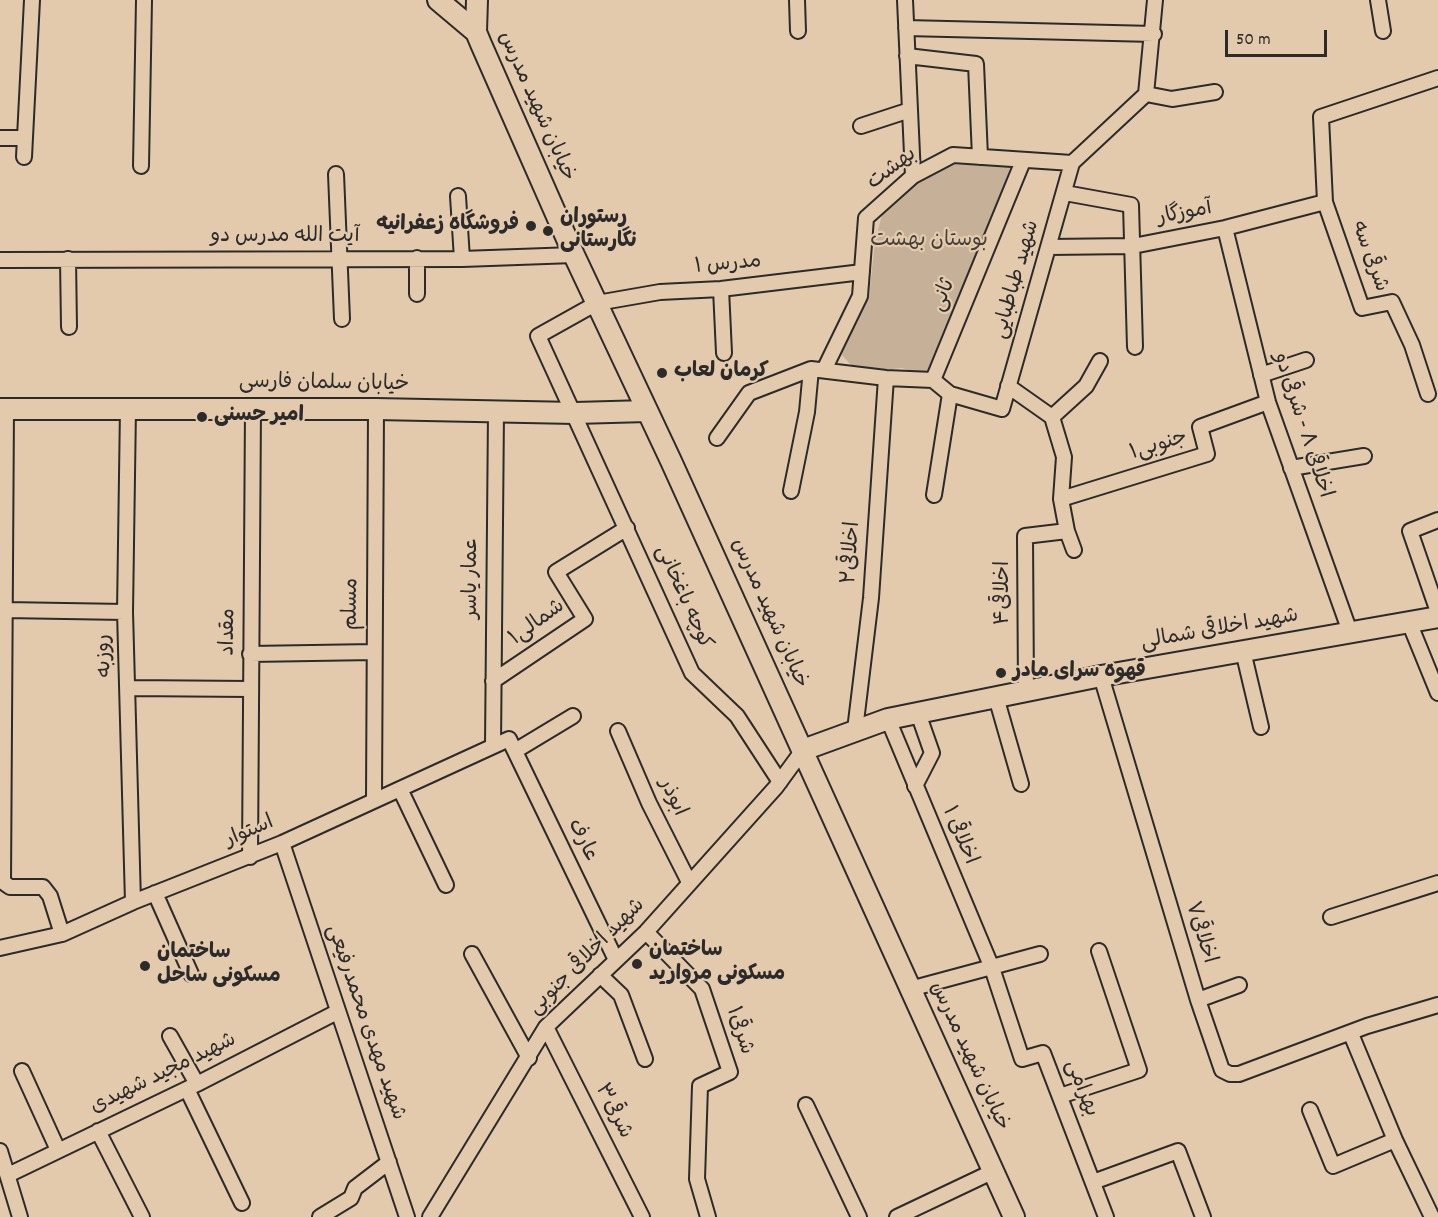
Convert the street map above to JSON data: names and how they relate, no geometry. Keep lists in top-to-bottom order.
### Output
{
  "streets": {
    "main road": ["خیابان شهید مدرس", "خیابان سلمان فارسی", "شهید اخلاقی شمالی"],
    "street": [
      "بهشت",
      "آموزگار",
      "آیت الله مدرس دو",
      "شرقی سه",
      "مدرس ۱",
      "شهید طباطبایی",
      "ثانی",
      "اخلاقی ۸ - شرقی دو",
      "جنوبی۱",
      "اخلاقی۲",
      "عمار یاسر",
      "اخلاقی۴",
      "کوچه باغخانی",
      "مسلم",
      "شمالی۱",
      "مقداد",
      "روزبه",
      "ابوذر",
      "استوار",
      "اخلاقی ۱",
      "عارف",
      "اخلاقی۷",
      "شهید اخلاقی جنوبی",
      "شهید مهدی محمدرفیعی",
      "شرقی۱",
      "شهید مجید شهیدی",
      "بهرامی",
      "شرقی۳"
    ]
  },
  "crossings": [
    ["خیابان شهید مدرس", "آیت الله مدرس دو"],
    ["خیابان شهید مدرس", "مدرس ۱"],
    ["خیابان شهید مدرس", "خیابان سلمان فارسی"],
    ["خیابان شهید مدرس", "شهید اخلاقی شمالی"],
    ["خیابان شهید مدرس", "شهید اخلاقی جنوبی"],
    ["بهشت", "مدرس ۱"],
    ["بهشت", "شهید طباطبایی"],
    ["بهشت", "ثانی"],
    ["آموزگار", "شرقی سه"],
    ["آموزگار", "شهید طباطبایی"],
    ["آموزگار", "اخلاقی ۸ - شرقی دو"],
    ["مدرس ۱", "خیابان سلمان فارسی"],
    ["مدرس ۱", "کوچه باغخانی"],
    ["خیابان سلمان فارسی", "عمار یاسر"],
    ["خیابان سلمان فارسی", "کوچه باغخانی"],
    ["خیابان سلمان فارسی", "مسلم"],
    ["خیابان سلمان فارسی", "مقداد"],
    ["خیابان سلمان فارسی", "روزبه"],
    ["اخلاقی ۸ - شرقی دو", "جنوبی۱"],
    ["اخلاقی ۸ - شرقی دو", "شهید اخلاقی شمالی"],
    ["اخلاقی۲", "شهید اخلاقی شمالی"],
    ["عمار یاسر", "شمالی۱"],
    ["عمار یاسر", "استوار"],
    ["اخلاقی۴", "شهید اخلاقی شمالی"],
    ["کوچه باغخانی", "شمالی۱"],
    ["کوچه باغخانی", "شهید اخلاقی جنوبی"],
    ["مسلم", "استوار"],
    ["شهید اخلاقی شمالی", "اخلاقی ۱"],
    ["شهید اخلاقی شمالی", "اخلاقی۷"],
    ["شهید اخلاقی شمالی", "شهید اخلاقی جنوبی"],
    ["مقداد", "استوار"],
    ["روزبه", "استوار"],
    ["ابوذر", "شهید اخلاقی جنوبی"],
    ["استوار", "عارف"],
    ["استوار", "شهید مهدی محمدرفیعی"],
    ["اخلاقی ۱", "بهرامی"],
    ["عارف", "شهید اخلاقی جنوبی"],
    ["شهید اخلاقی جنوبی", "شرقی۱"],
    ["شهید اخلاقی جنوبی", "شرقی۳"],
    ["شهید مهدی محمدرفیعی", "شهید مجید شهیدی"]
  ],
  "parks": ["بوستان بهشت"],
  "places": [
    "فروشگاه زعفرانیه",
    "رستوران نگارستانی",
    "کرمان لعاب",
    "امیر حسنی",
    "قهوه سرای مادر",
    "ساختمان مسکونی مروارید",
    "ساختمان مسکونی ساحل"
  ],
  "scale_bar": "50 m"
}
